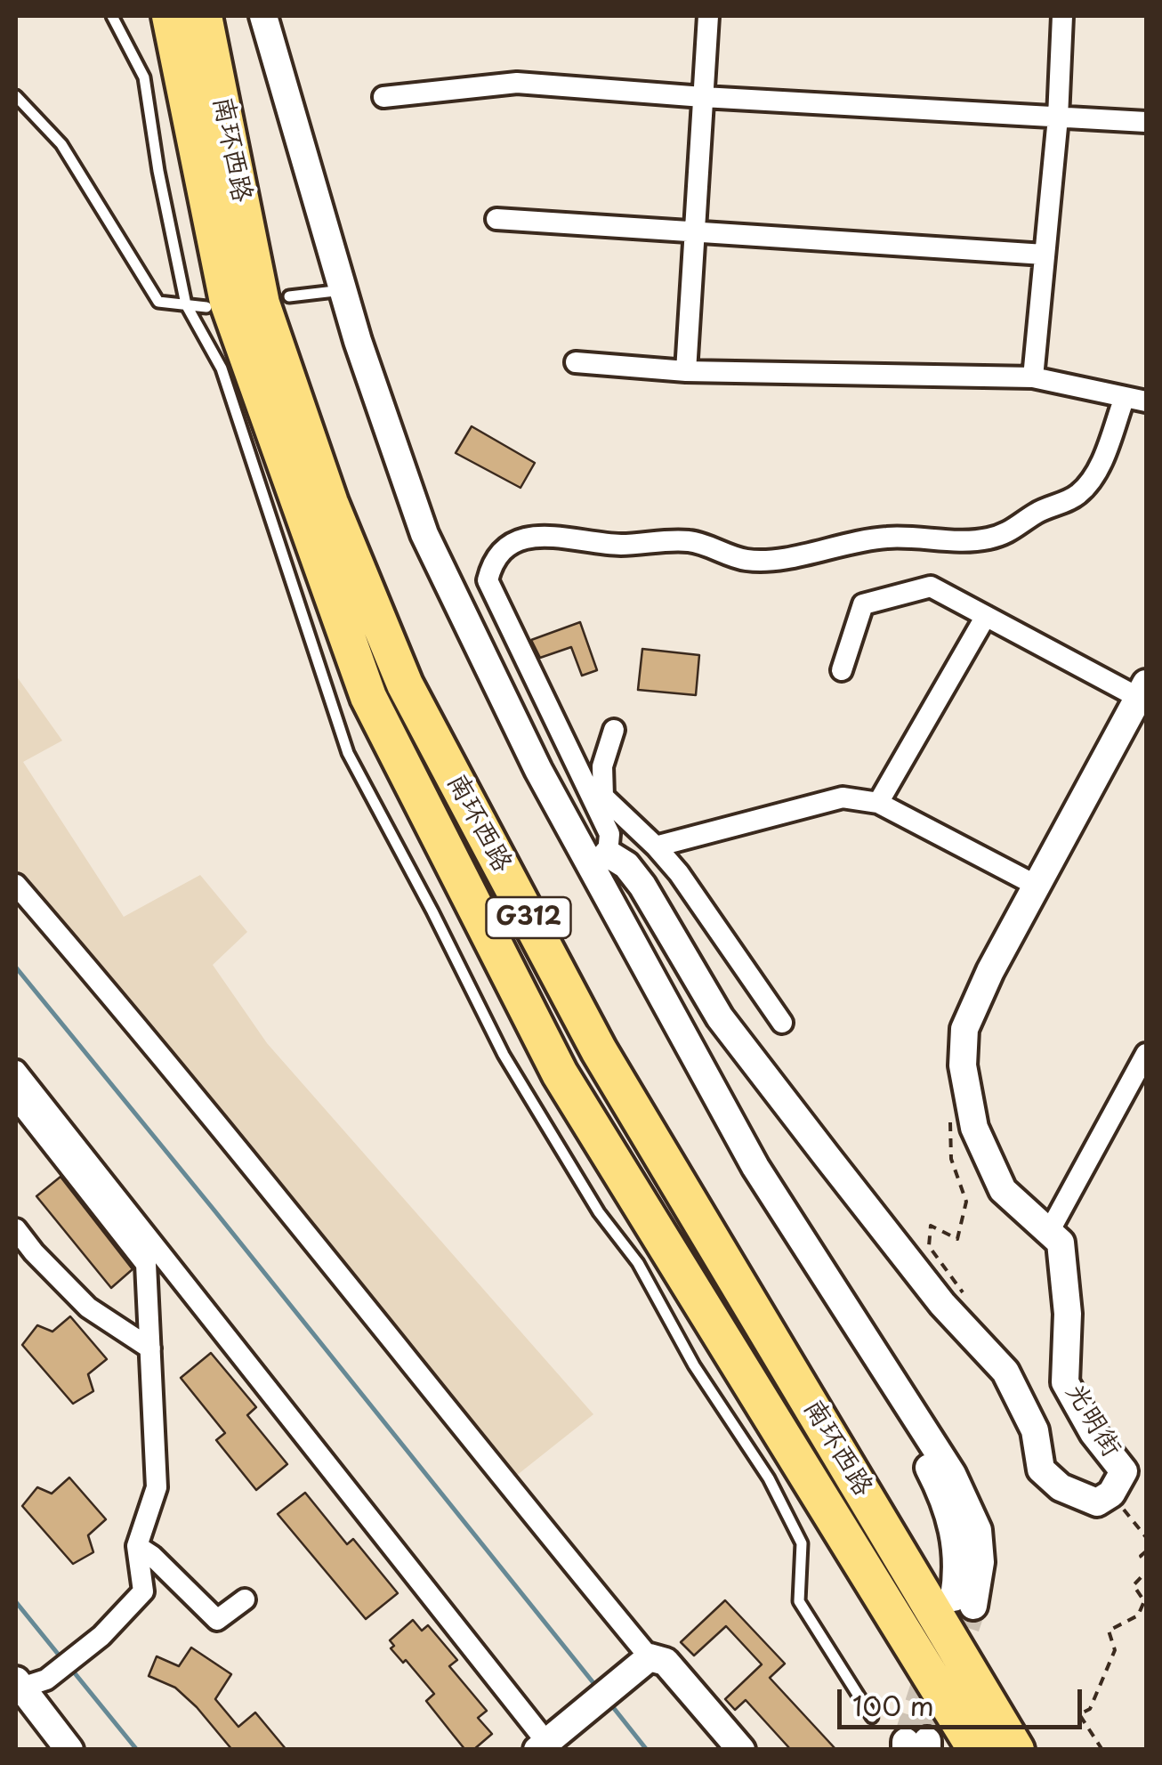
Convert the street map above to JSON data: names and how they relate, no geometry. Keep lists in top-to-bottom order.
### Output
{
  "streets": {
    "highway": ["南环西路", "G312"],
    "street": ["光明街"]
  },
  "scale_bar": "100 m"
}
